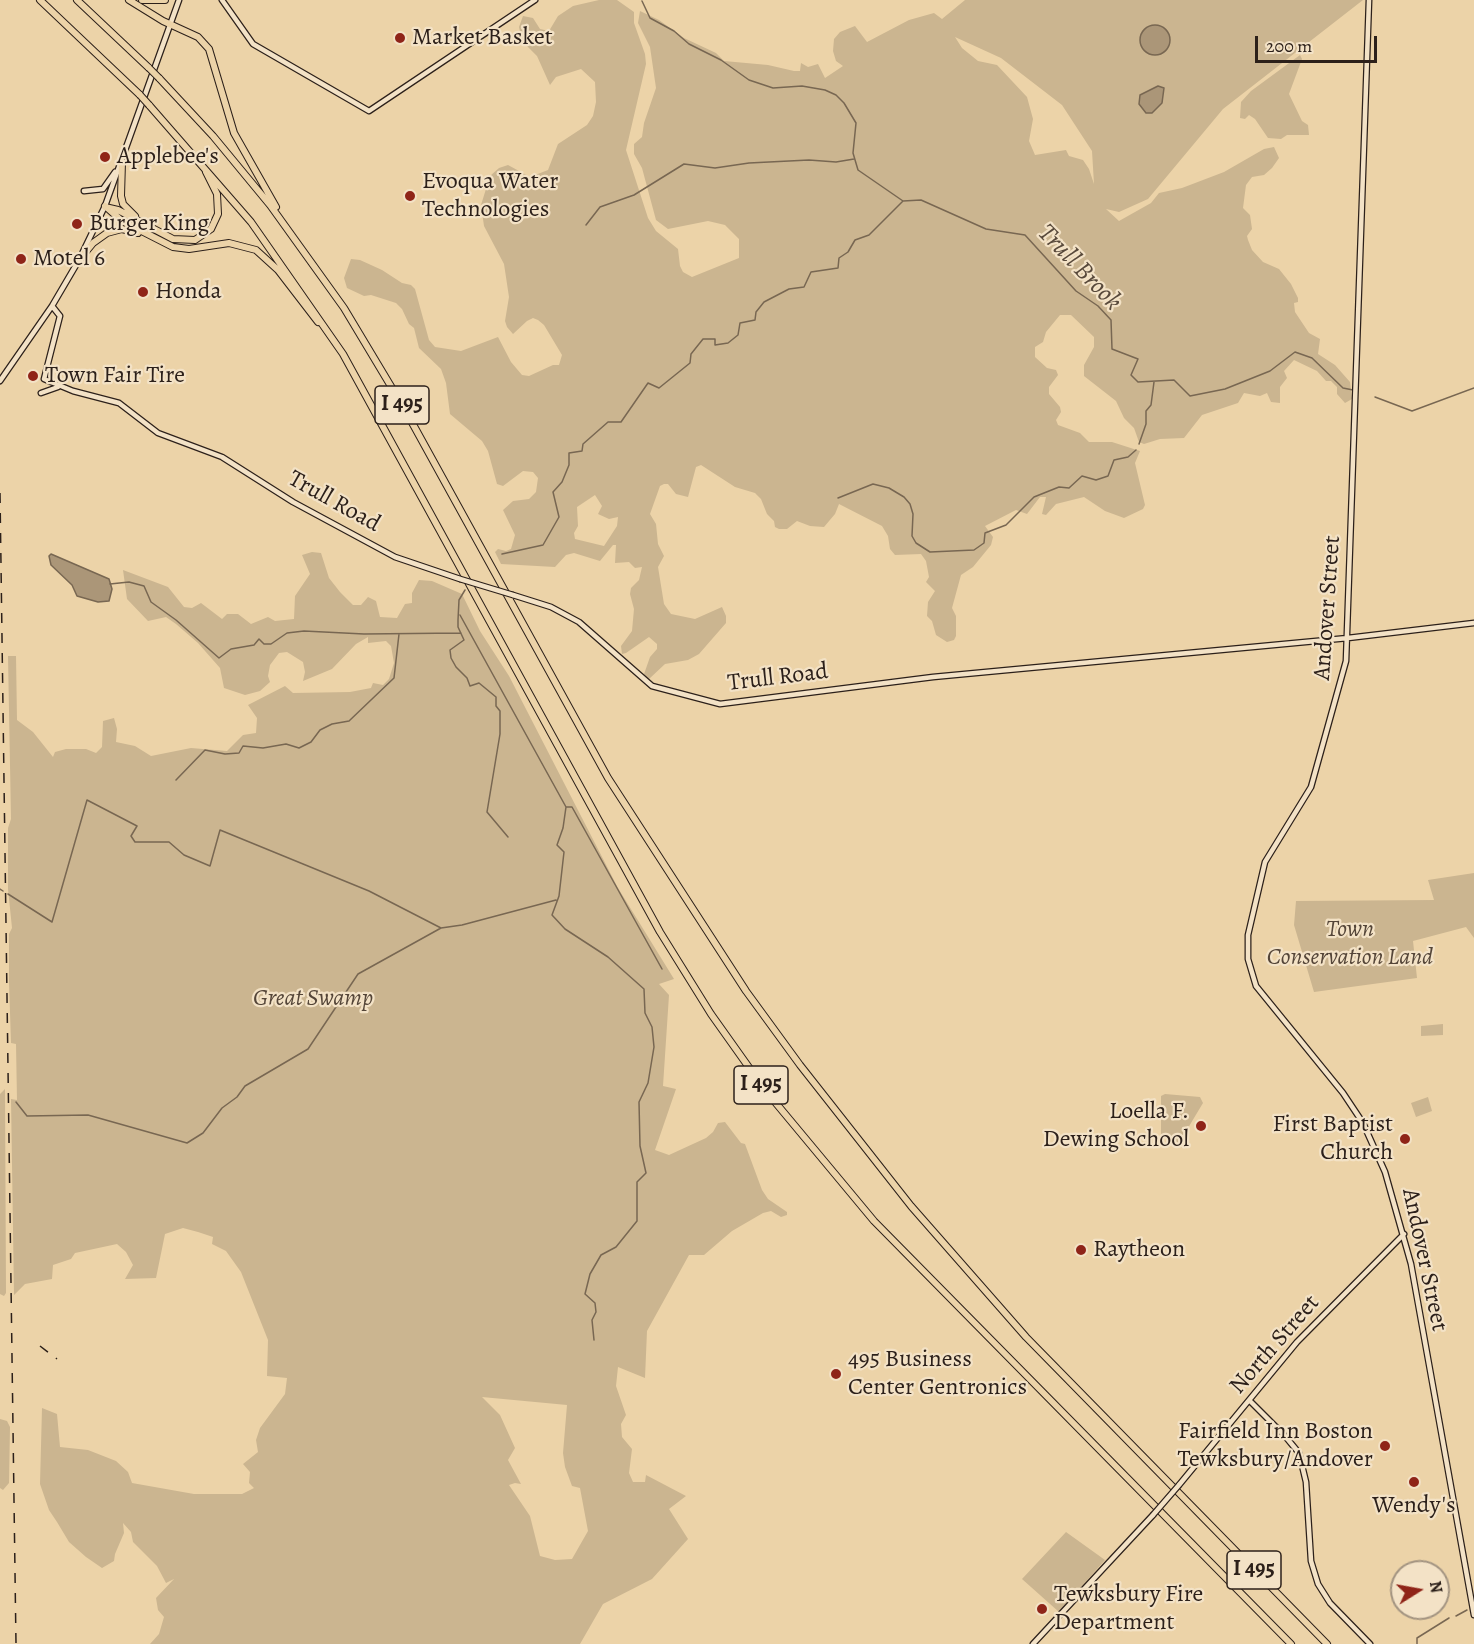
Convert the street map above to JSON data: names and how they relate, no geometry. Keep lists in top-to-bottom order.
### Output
{
  "streets": {
    "highway": ["I 495"],
    "main road": ["Trull Road", "Andover Street", "North Street"]
  },
  "crossings": [
    ["Trull Road", "Andover Street"],
    ["Andover Street", "North Street"]
  ],
  "water": ["Trull Brook"],
  "parks": ["Town Conservation Land", "Great Swamp"],
  "places": [
    "Market Basket",
    "Applebee's",
    "Evoqua Water Technologies",
    "Burger King",
    "Motel 6",
    "Honda",
    "Town Fair Tire",
    "Loella F. Dewing School",
    "First Baptist Church",
    "Raytheon",
    "495 Business Center Gentronics",
    "Fairfield Inn Boston Tewksbury/Andover",
    "Wendy's",
    "Tewksbury Fire Department"
  ],
  "scale_bar": "200 m",
  "north": "right"
}
